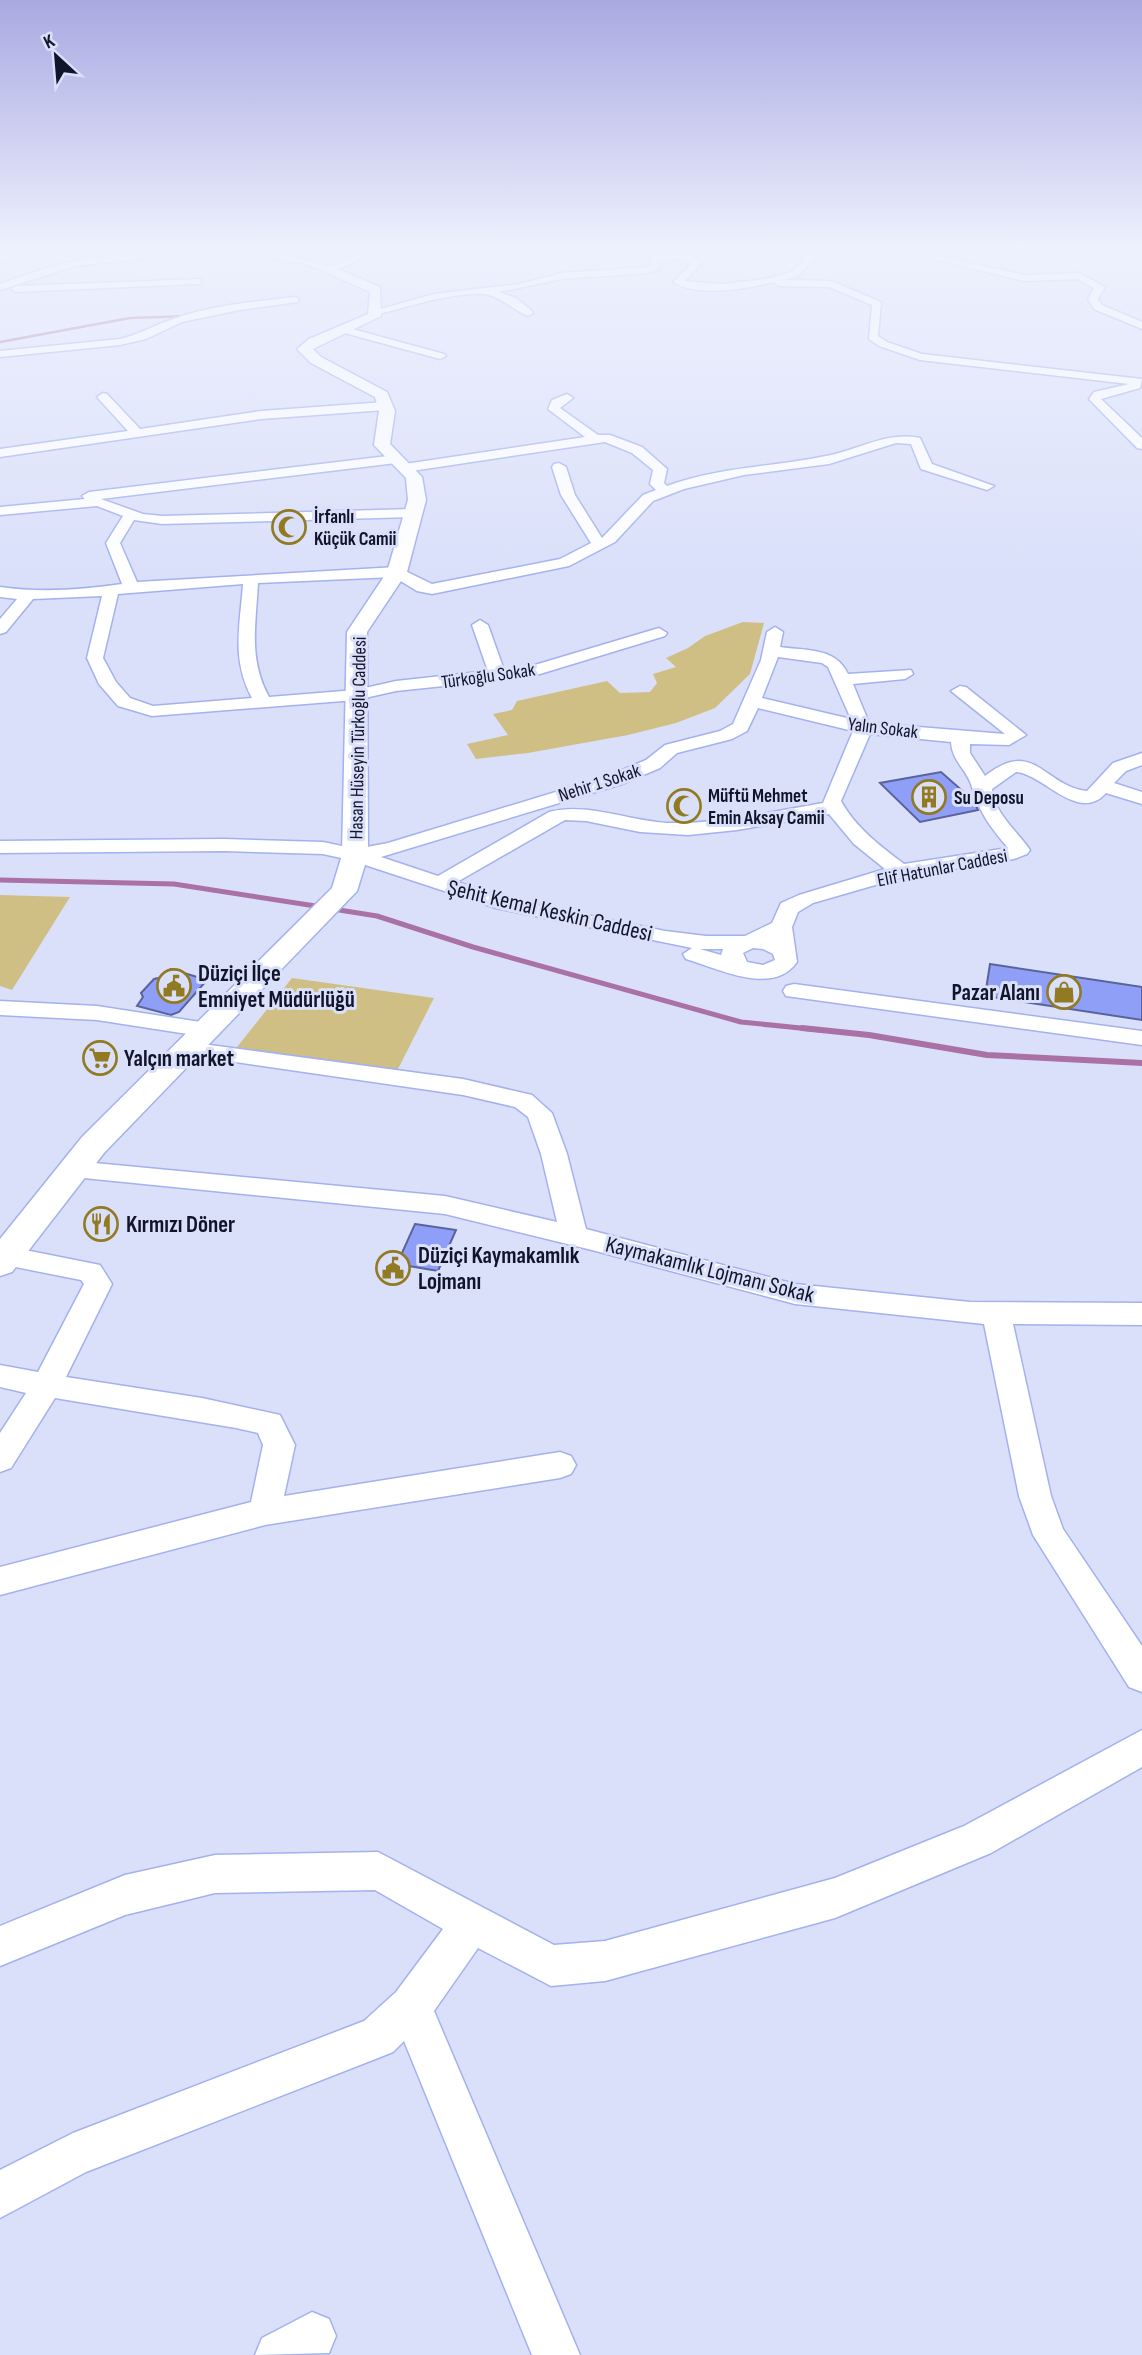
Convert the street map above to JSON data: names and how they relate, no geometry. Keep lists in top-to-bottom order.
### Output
{
  "streets": {
    "main road": ["Hasan Hüseyin Türkoğlu Caddesi"],
    "street": [
      "Türkoğlu Sokak",
      "Yalın Sokak",
      "Nehir 1 Sokak",
      "Elif Hatunlar Caddesi",
      "Şehit Kemal Keskin Caddesi",
      "Kaymakamlık Lojmanı Sokak"
    ]
  },
  "crossings": [
    ["Türkoğlu Sokak", "Hasan Hüseyin Türkoğlu Caddesi"],
    ["Yalın Sokak", "Nehir 1 Sokak"],
    ["Hasan Hüseyin Türkoğlu Caddesi", "Nehir 1 Sokak"],
    ["Hasan Hüseyin Türkoğlu Caddesi", "Şehit Kemal Keskin Caddesi"],
    ["Nehir 1 Sokak", "Şehit Kemal Keskin Caddesi"]
  ],
  "places": {
    "mosque": ["İrfanlı Küçük Camii", "Müftü Mehmet Emin Aksay Camii"],
    "building": ["Su Deposu"],
    "public building": ["Düziçi İlçe Emniyet Müdürlüğü", "Düziçi Kaymakamlık Lojmanı"],
    "shop": ["Pazar Alanı"],
    "supermarket": ["Yalçın market"],
    "restaurant": ["Kırmızı Döner"]
  },
  "north": "top left"
}
